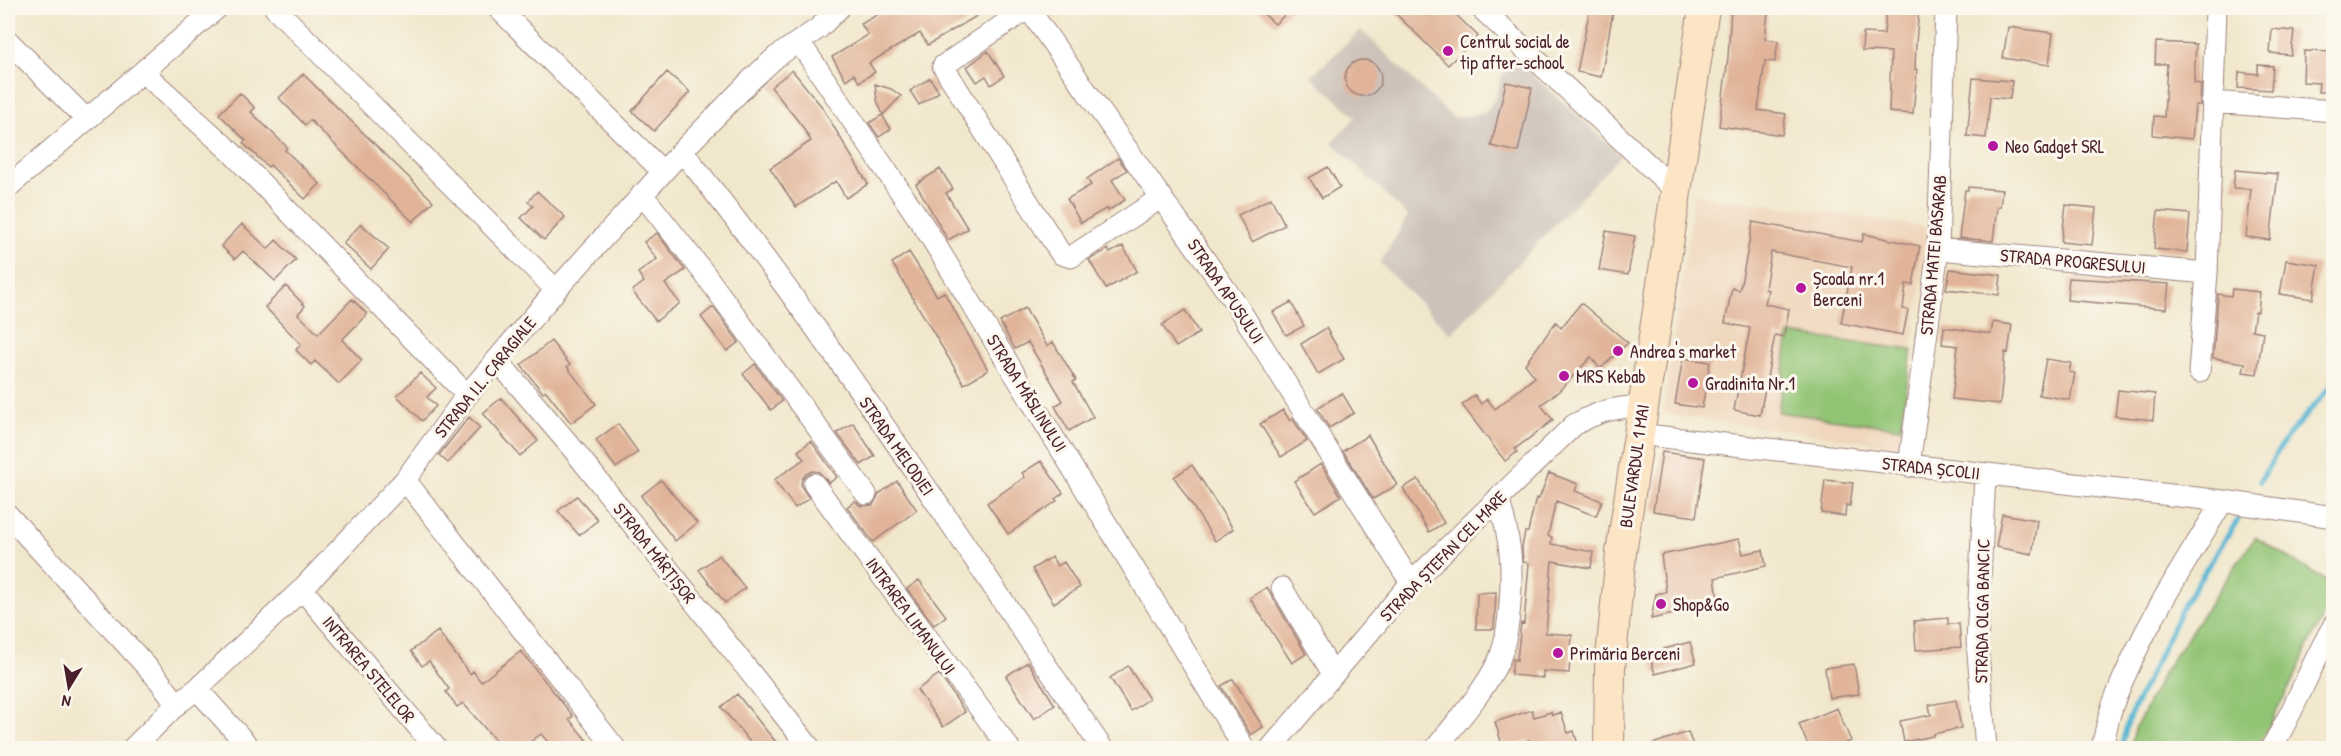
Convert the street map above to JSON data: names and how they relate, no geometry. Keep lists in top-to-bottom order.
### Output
{
  "streets": {
    "main road": ["BULEVARDUL 1 MAI"],
    "street": [
      "STRADA MATEI BASARAB",
      "STRADA PROGRESULUI",
      "STRADA APUSULUI",
      "STRADA I.L. CARAGIALE",
      "STRADA MĂSLINULUI",
      "STRADA MELODIEI",
      "STRADA ȘCOLII",
      "STRADA MĂRȚIȘOR",
      "STRADA ȘTEFAN CEL MARE",
      "STRADA OLGA BANCIC",
      "INTRAREA LIMANULUI",
      "INTRAREA STELELOR"
    ]
  },
  "crossings": [
    ["STRADA MATEI BASARAB", "STRADA PROGRESULUI"],
    ["STRADA MATEI BASARAB", "STRADA ȘCOLII"],
    ["STRADA APUSULUI", "STRADA ȘTEFAN CEL MARE"],
    ["STRADA I.L. CARAGIALE", "STRADA MĂSLINULUI"],
    ["STRADA I.L. CARAGIALE", "STRADA MELODIEI"],
    ["STRADA I.L. CARAGIALE", "STRADA MĂRȚIȘOR"],
    ["STRADA I.L. CARAGIALE", "INTRAREA STELELOR"],
    ["BULEVARDUL 1 MAI", "STRADA ȘCOLII"],
    ["BULEVARDUL 1 MAI", "STRADA ȘTEFAN CEL MARE"],
    ["STRADA ȘCOLII", "STRADA ȘTEFAN CEL MARE"],
    ["STRADA ȘCOLII", "STRADA OLGA BANCIC"]
  ],
  "places": [
    "Centrul social de tip after-school",
    "Neo Gadget SRL",
    "Școala nr.1 Berceni",
    "Andrea's market",
    "MRS Kebab",
    "Gradinita Nr.1",
    "Shop&Go",
    "Primăria Berceni"
  ],
  "north": "bottom"
}
